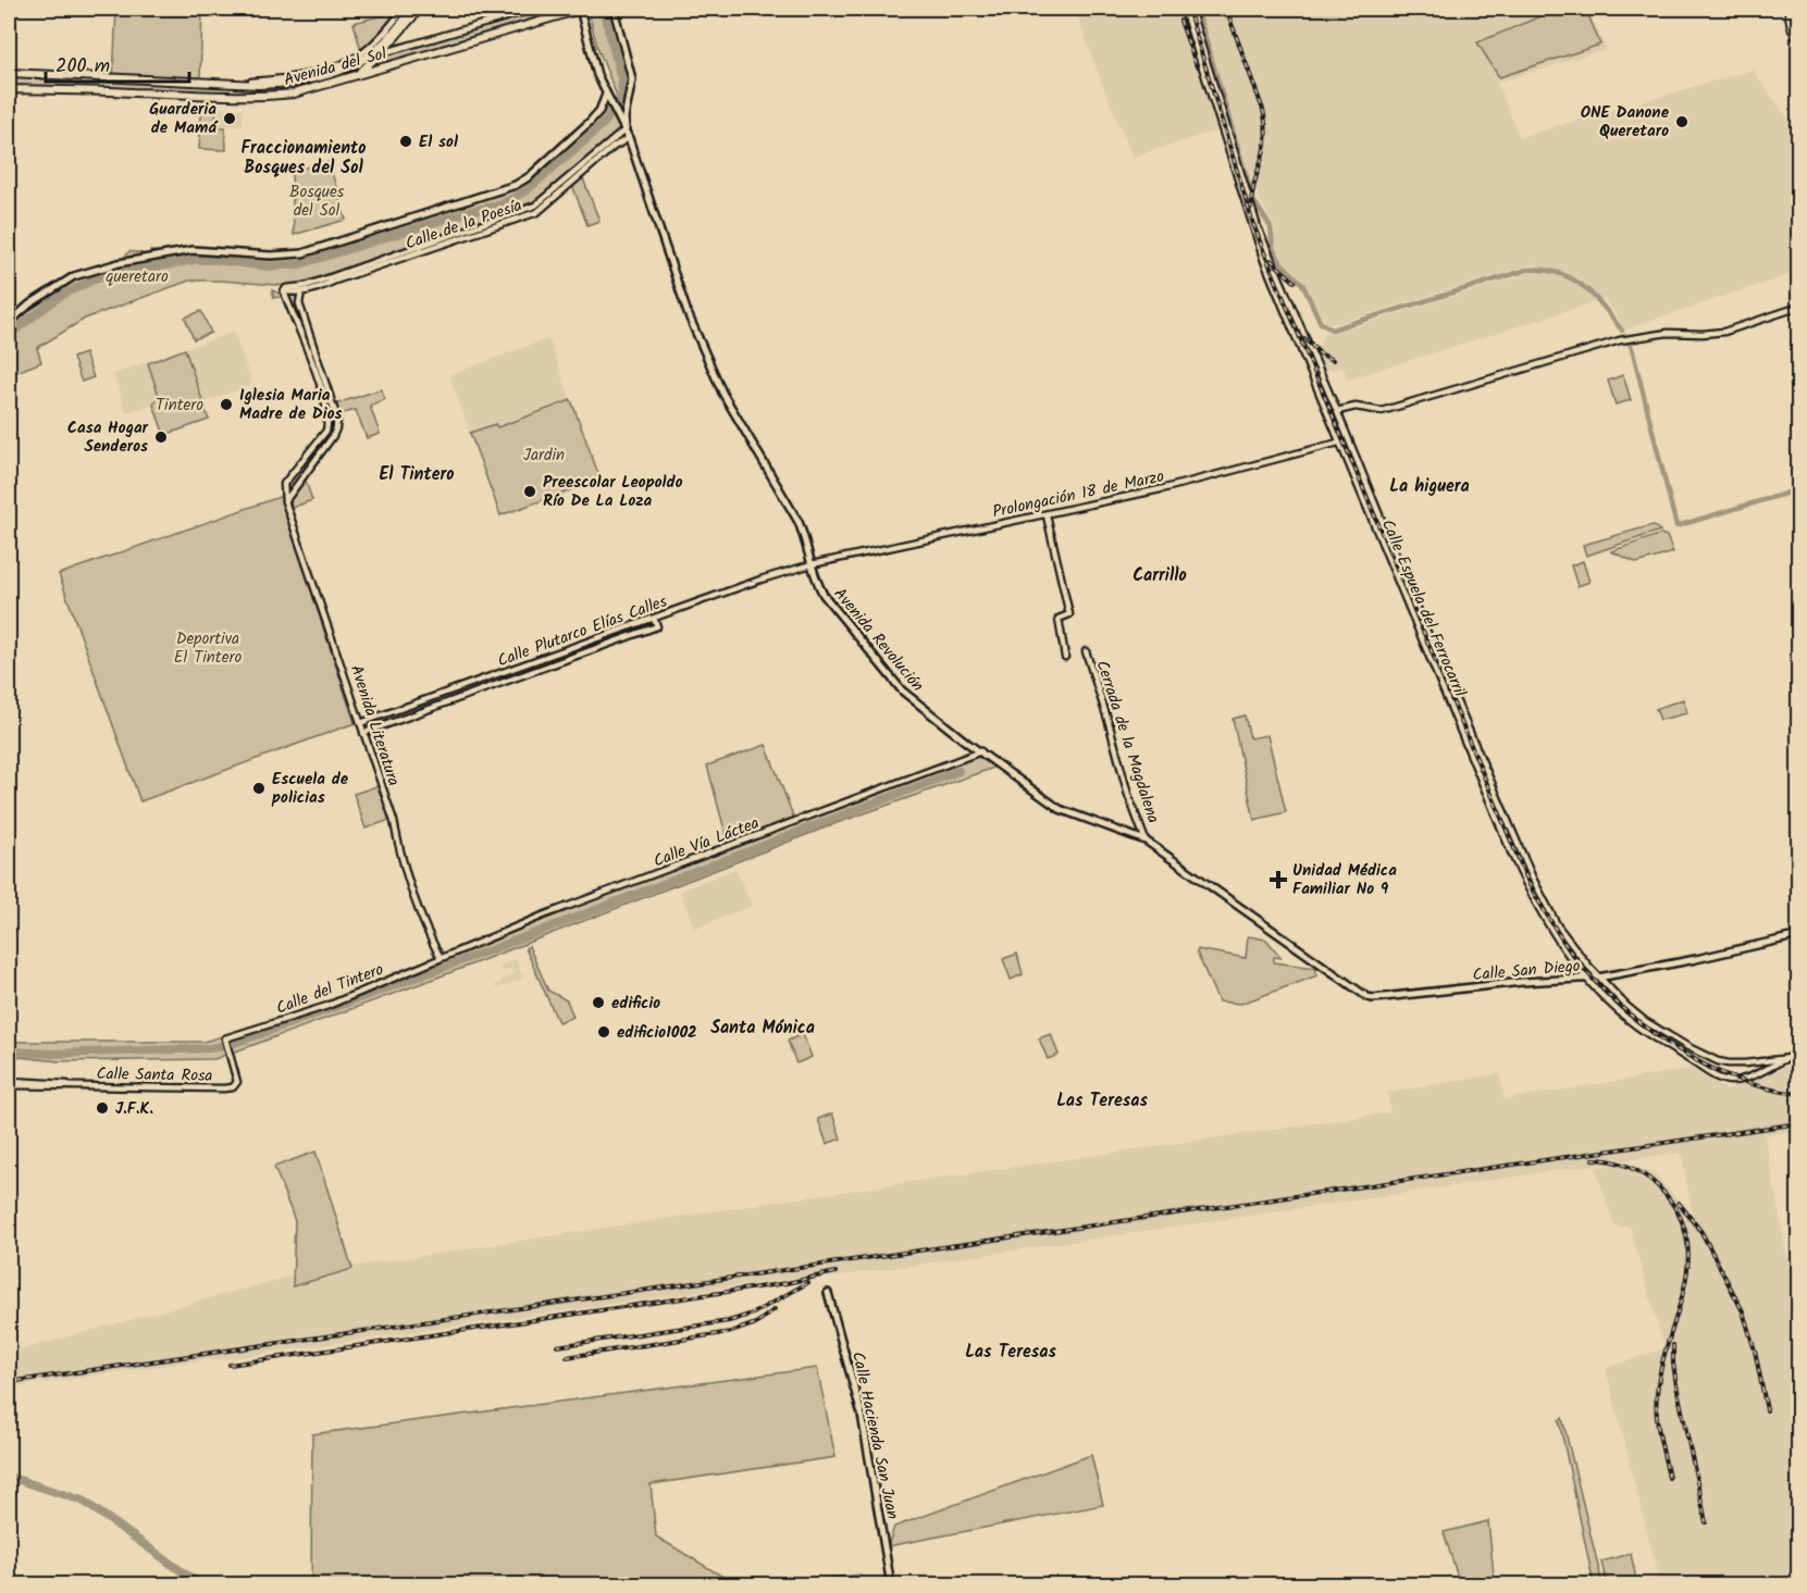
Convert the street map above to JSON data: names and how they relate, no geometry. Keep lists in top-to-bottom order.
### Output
{
  "streets": {
    "main road": [
      "Avenida del Sol",
      "Avenida Revolución",
      "Calle San Diego",
      "Calle Hacienda San Juan"
    ],
    "street": [
      "Calle de la Poesía",
      "Prolongación 18 de Marzo",
      "Calle Espuela del Ferrocarril",
      "Calle Plutarco Elías Calles",
      "Avenida Literatura",
      "Cerrada de la Magdalena",
      "Calle Vía Láctea",
      "Calle del Tintero",
      "Calle Santa Rosa"
    ]
  },
  "crossings": [
    ["Avenida del Sol", "Avenida Revolución"],
    ["Calle de la Poesía", "Avenida Revolución"],
    ["Calle de la Poesía", "Avenida Literatura"],
    ["Prolongación 18 de Marzo", "Calle Espuela del Ferrocarril"],
    ["Prolongación 18 de Marzo", "Calle Plutarco Elías Calles"],
    ["Prolongación 18 de Marzo", "Avenida Revolución"],
    ["Calle Espuela del Ferrocarril", "Calle San Diego"],
    ["Calle Plutarco Elías Calles", "Avenida Revolución"],
    ["Calle Plutarco Elías Calles", "Avenida Literatura"],
    ["Avenida Revolución", "Cerrada de la Magdalena"],
    ["Avenida Revolución", "Calle Vía Láctea"],
    ["Avenida Revolución", "Calle San Diego"],
    ["Avenida Literatura", "Calle Vía Láctea"],
    ["Avenida Literatura", "Calle del Tintero"],
    ["Calle Vía Láctea", "Calle del Tintero"],
    ["Calle del Tintero", "Calle Santa Rosa"]
  ],
  "districts": [
    "Fraccionamiento Bosques del Sol",
    "El Tintero",
    "La higuera",
    "Carrillo",
    "Santa Mónica",
    "Las Teresas",
    "Las Teresas"
  ],
  "parks": [
    "Bosques del Sol",
    "queretaro",
    "Tintero",
    "Jardin",
    "Deportiva El Tintero"
  ],
  "places": {
    "other": [
      "Guarderia de Mamá",
      "ONE Danone Queretaro",
      "El sol",
      "Iglesia Maria Madre de Dios",
      "Casa Hogar Senderos",
      "Preescolar Leopoldo Río De La Loza",
      "Escuela de policias",
      "edificio",
      "edificio1002",
      "J.F.K."
    ],
    "health": ["Unidad Médica Familiar No 9"]
  },
  "scale_bar": "200 m"
}
